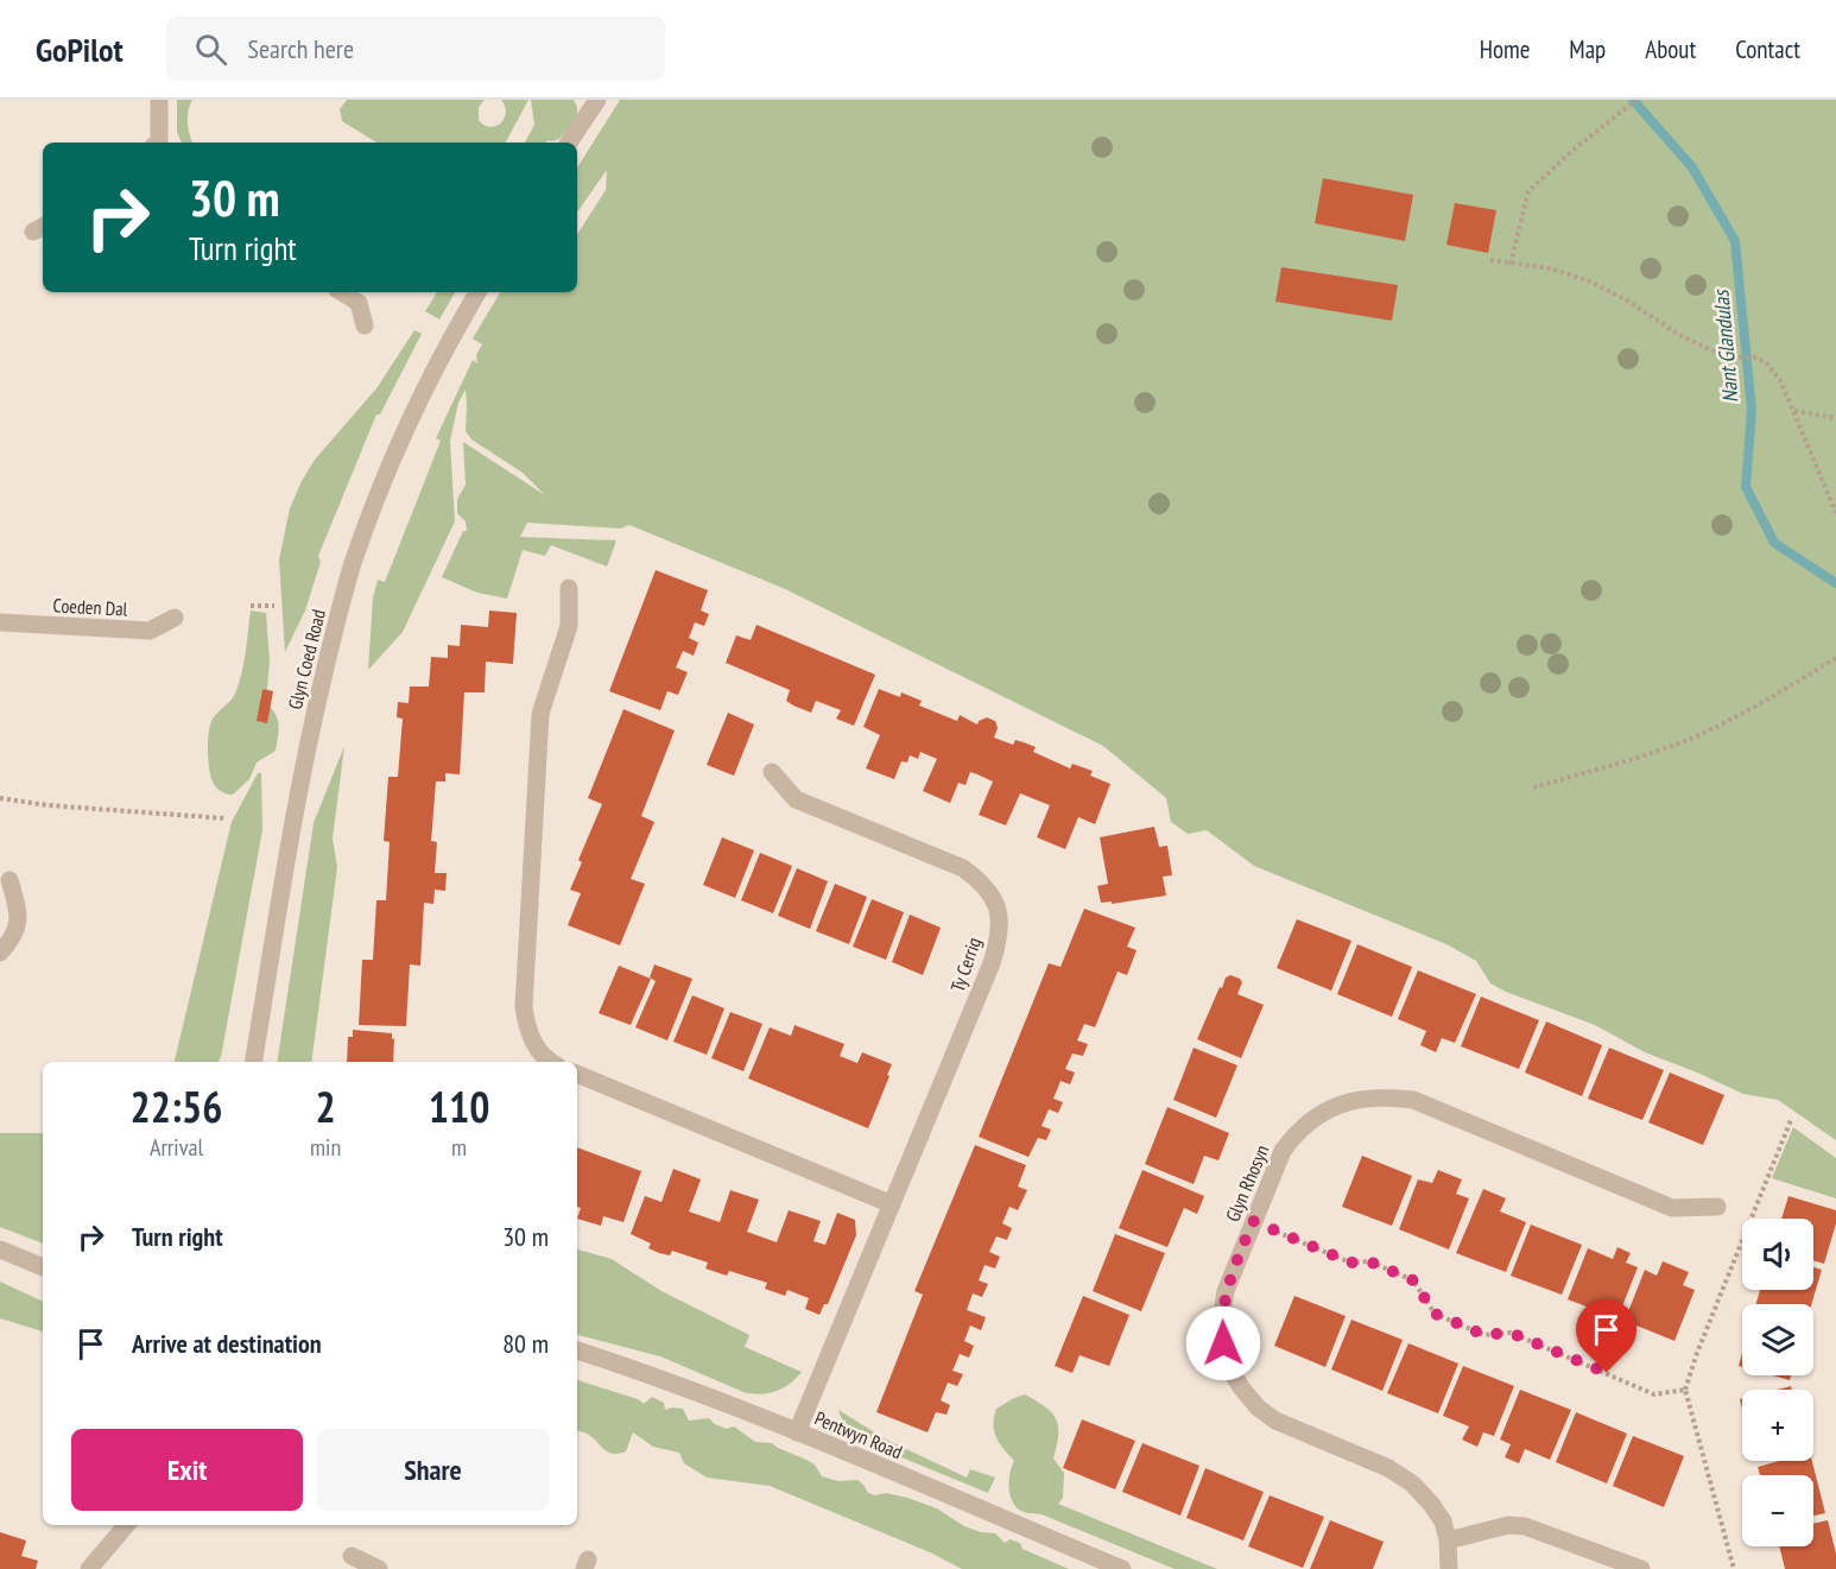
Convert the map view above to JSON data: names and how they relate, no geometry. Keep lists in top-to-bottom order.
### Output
{
  "streets": {
    "street": [
      "Coeden Dal",
      "Glyn Coed Road",
      "Ty Cerrig",
      "Glyn Rhosyn",
      "Pentwyn Road"
    ]
  },
  "crossings": [
    ["Ty Cerrig", "Pentwyn Road"]
  ],
  "water": ["Nant Glandulas"],
  "page": {
    "header": "GoPilot",
    "search": "Search here",
    "nav": [
      "Home",
      "Map",
      "About",
      "Contact"
    ],
    "turn": ["30 m", "Turn right"],
    "eta": [
      "22:56",
      "Arrival",
      "2",
      "min",
      "110",
      "m"
    ],
    "list": [
      {
        "name": "Turn right",
        "value": "30 m"
      },
      {
        "name": "Arrive at destination",
        "value": "80 m"
      }
    ],
    "map_buttons": ["+", "−"],
    "buttons": ["Exit", "Share"]
  }
}
